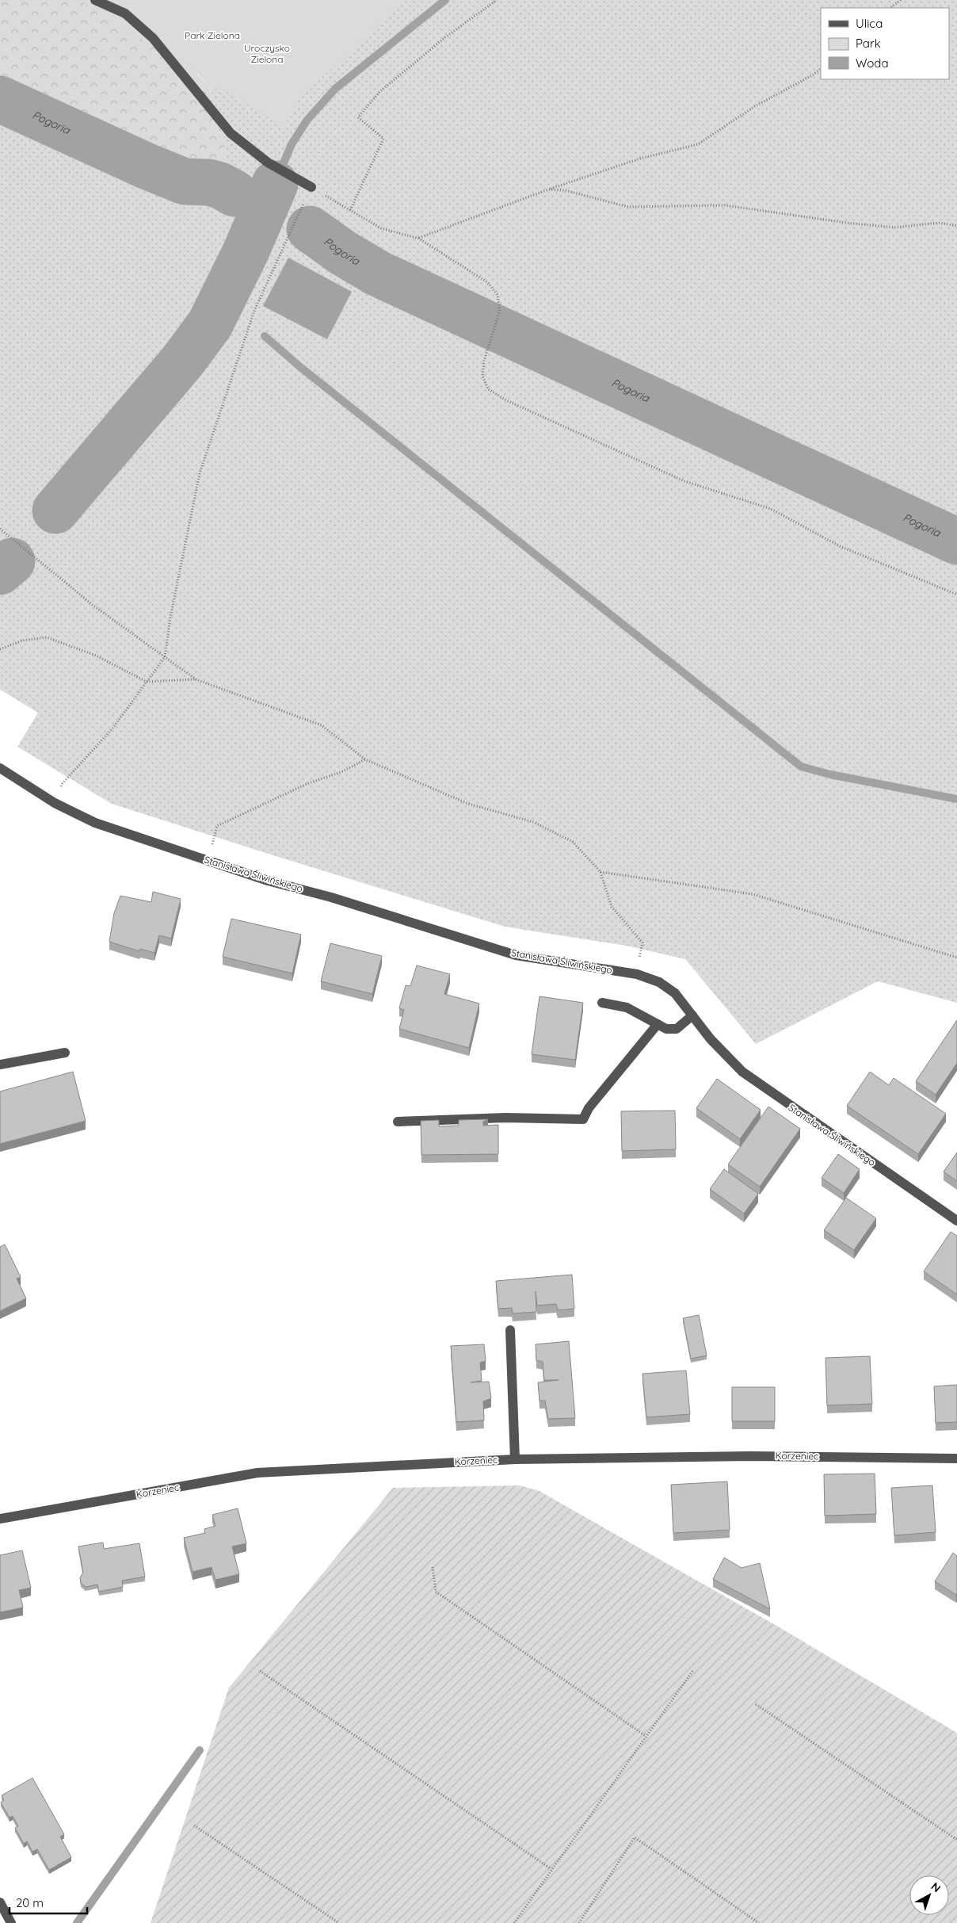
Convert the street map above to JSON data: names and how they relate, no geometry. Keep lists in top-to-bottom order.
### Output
{
  "streets": {
    "street": ["Stanisława Śliwińskiego", "Korzeniec"]
  },
  "water": ["Pogoria"],
  "parks": ["Park Zielona", "Uroczysko Zielona"],
  "legend": ["Ulica", "Park", "Woda"],
  "scale_bar": "20 m",
  "north": "top right"
}
